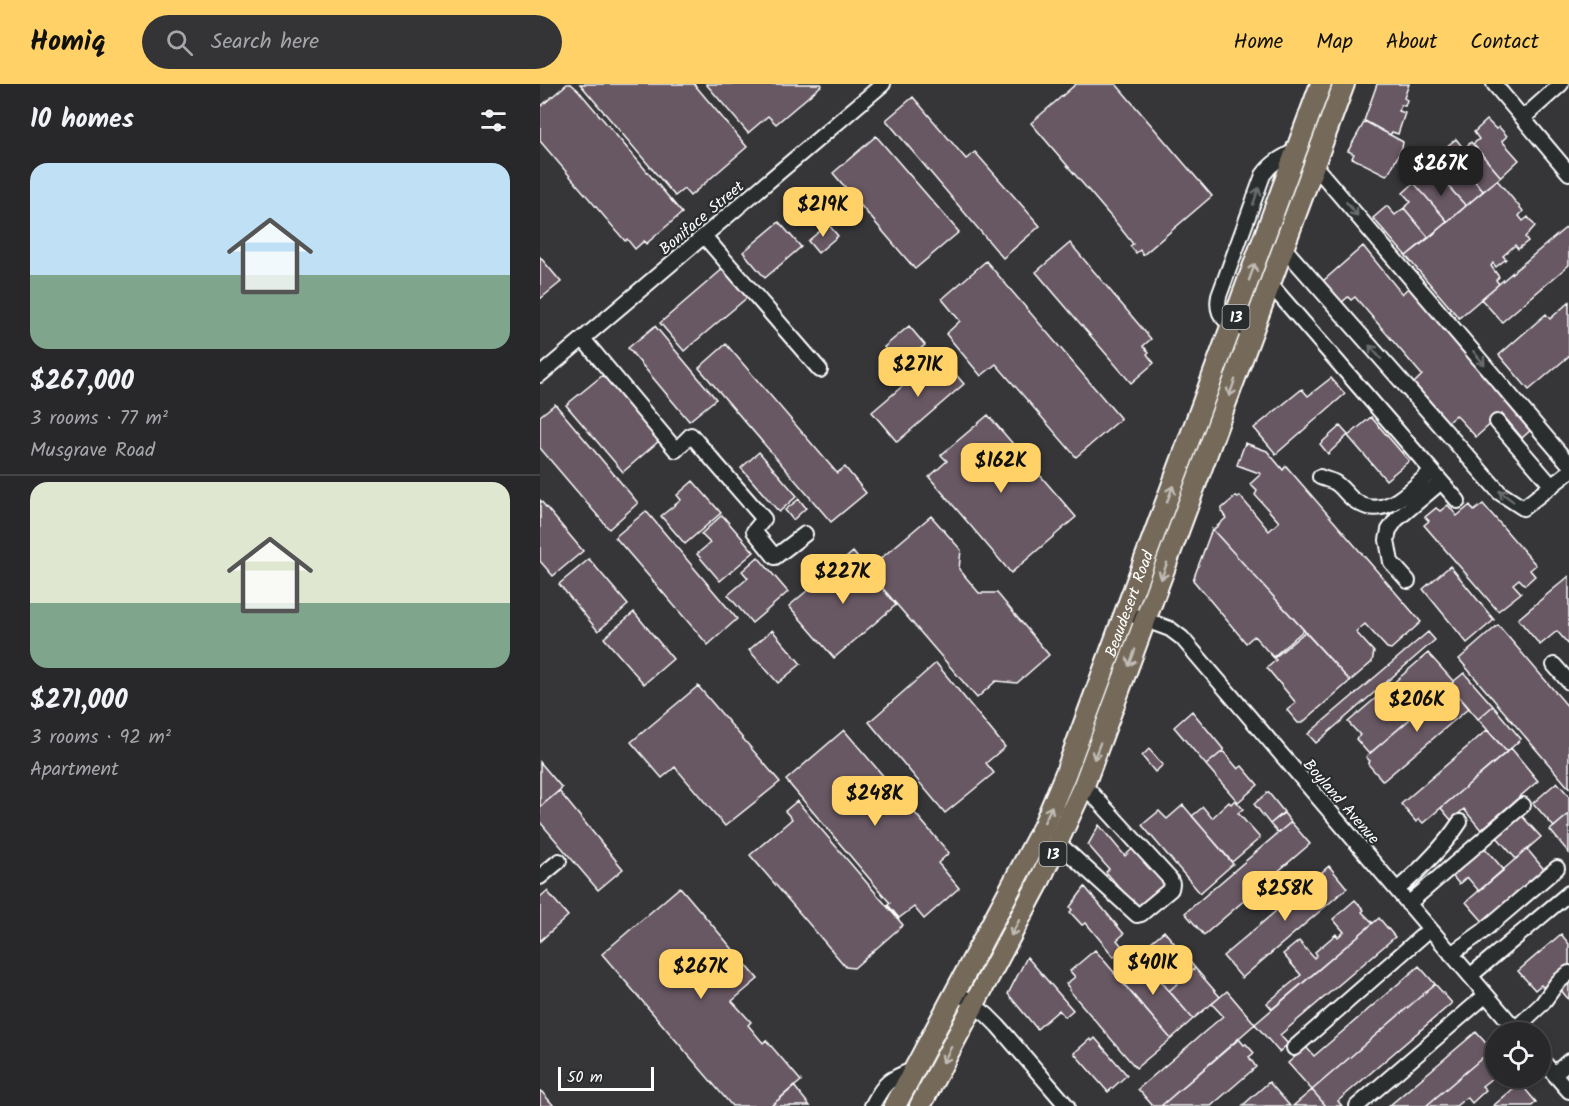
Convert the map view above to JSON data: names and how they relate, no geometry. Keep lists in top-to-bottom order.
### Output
{
  "streets": {
    "highway": ["13", "Beaudesert Road"],
    "street": ["Boniface Street", "Boyland Avenue"]
  },
  "crossings": [
    ["Beaudesert Road", "Boyland Avenue"]
  ],
  "scale_bar": "50 m",
  "page": {
    "header": "Homiq",
    "search": "Search here",
    "nav": [
      "Home",
      "Map",
      "About",
      "Contact"
    ],
    "heading": "10 homes",
    "price": [
      "$267K",
      "$219K",
      "$271K",
      "$162K",
      "$227K",
      "$206K",
      "$248K",
      "$258K",
      "$401K",
      "$267K"
    ],
    "list": [
      {
        "name": "$267,000",
        "note": "3 rooms · 77 m² · Musgrave Road"
      },
      {
        "name": "$271,000",
        "note": "3 rooms · 92 m² · Apartment"
      }
    ],
    "scale": "50 m"
  }
}
